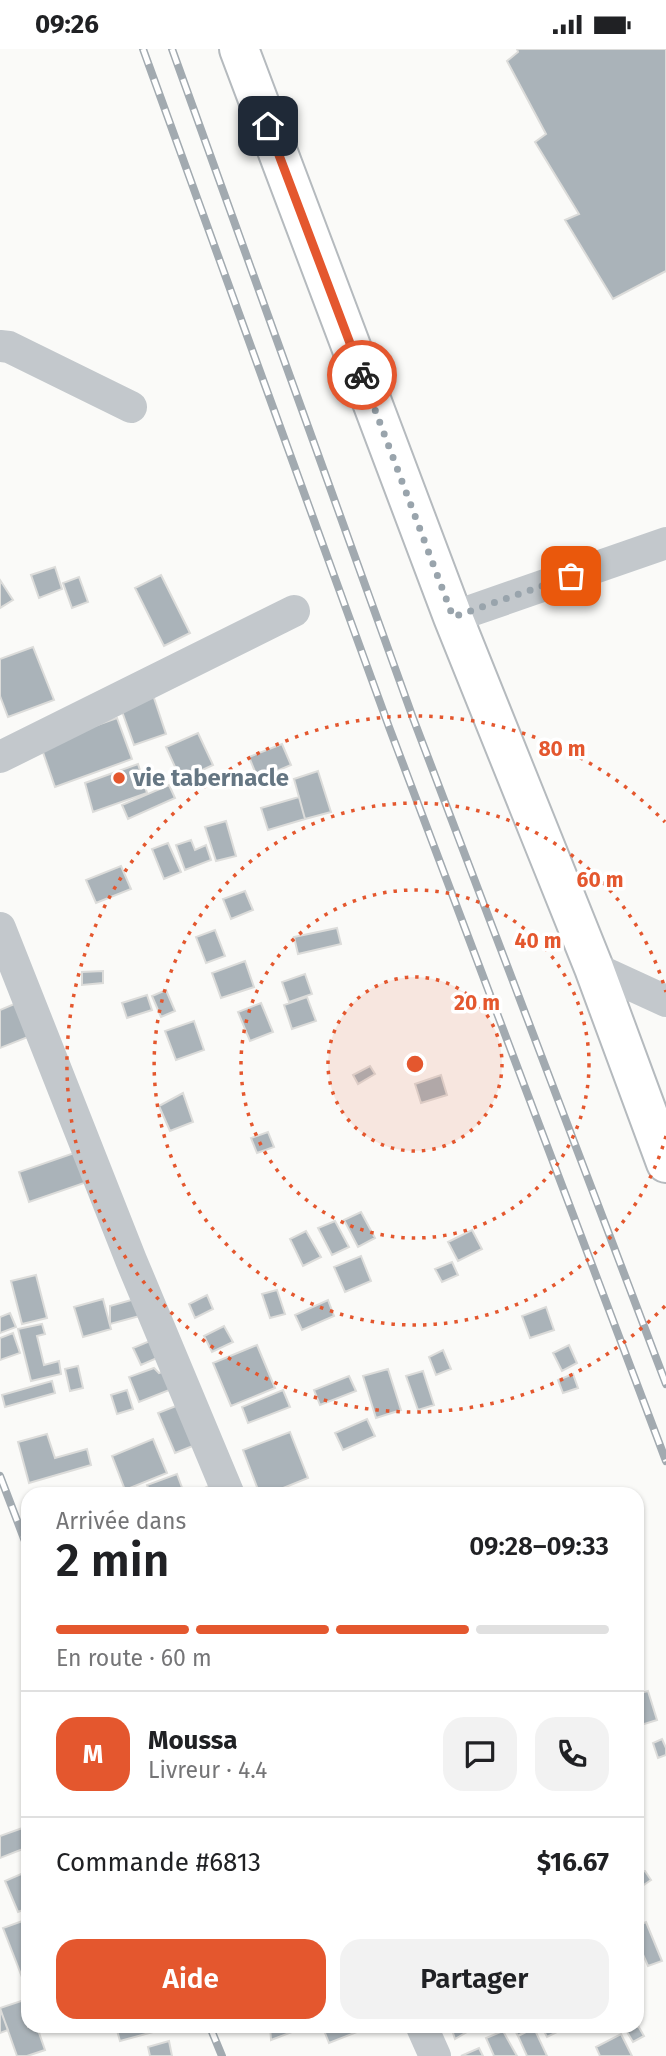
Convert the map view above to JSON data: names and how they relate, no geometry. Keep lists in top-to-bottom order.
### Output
{
  "places": ["vie tabernacle"],
  "page": {
    "status": "09:26",
    "heading": ["2 min", "Arrivée dans", "09:28–09:33"],
    "panel": [
      "Moussa",
      "Livreur · 4.4",
      "Commande #6813",
      "$16.67"
    ],
    "bar": "En route · 60 m",
    "round": "M",
    "buttons": ["Aide", "Partager"]
  },
  "rings": [
    "80 m",
    "60 m",
    "40 m",
    "20 m"
  ]
}
